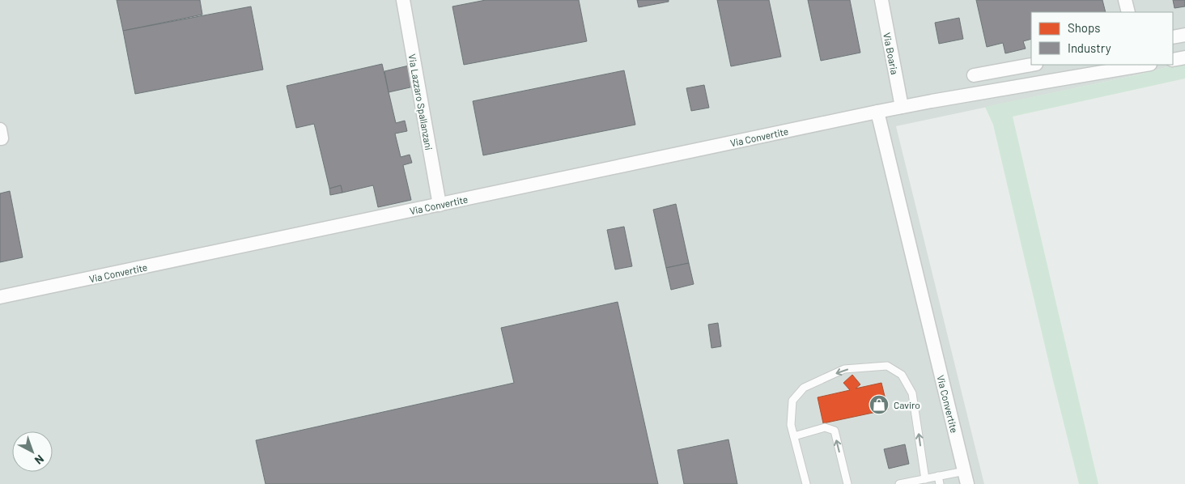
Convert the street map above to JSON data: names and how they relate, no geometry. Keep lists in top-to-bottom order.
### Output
{
  "streets": {
    "street": ["Via Boaria", "Via Lazzaro Spallanzani", "Via Convertite"]
  },
  "crossings": [
    ["Via Boaria", "Via Convertite"],
    ["Via Lazzaro Spallanzani", "Via Convertite"]
  ],
  "places": {
    "shop": ["Caviro"]
  },
  "legend": ["Shops", "Industry"],
  "north": "bottom right"
}
